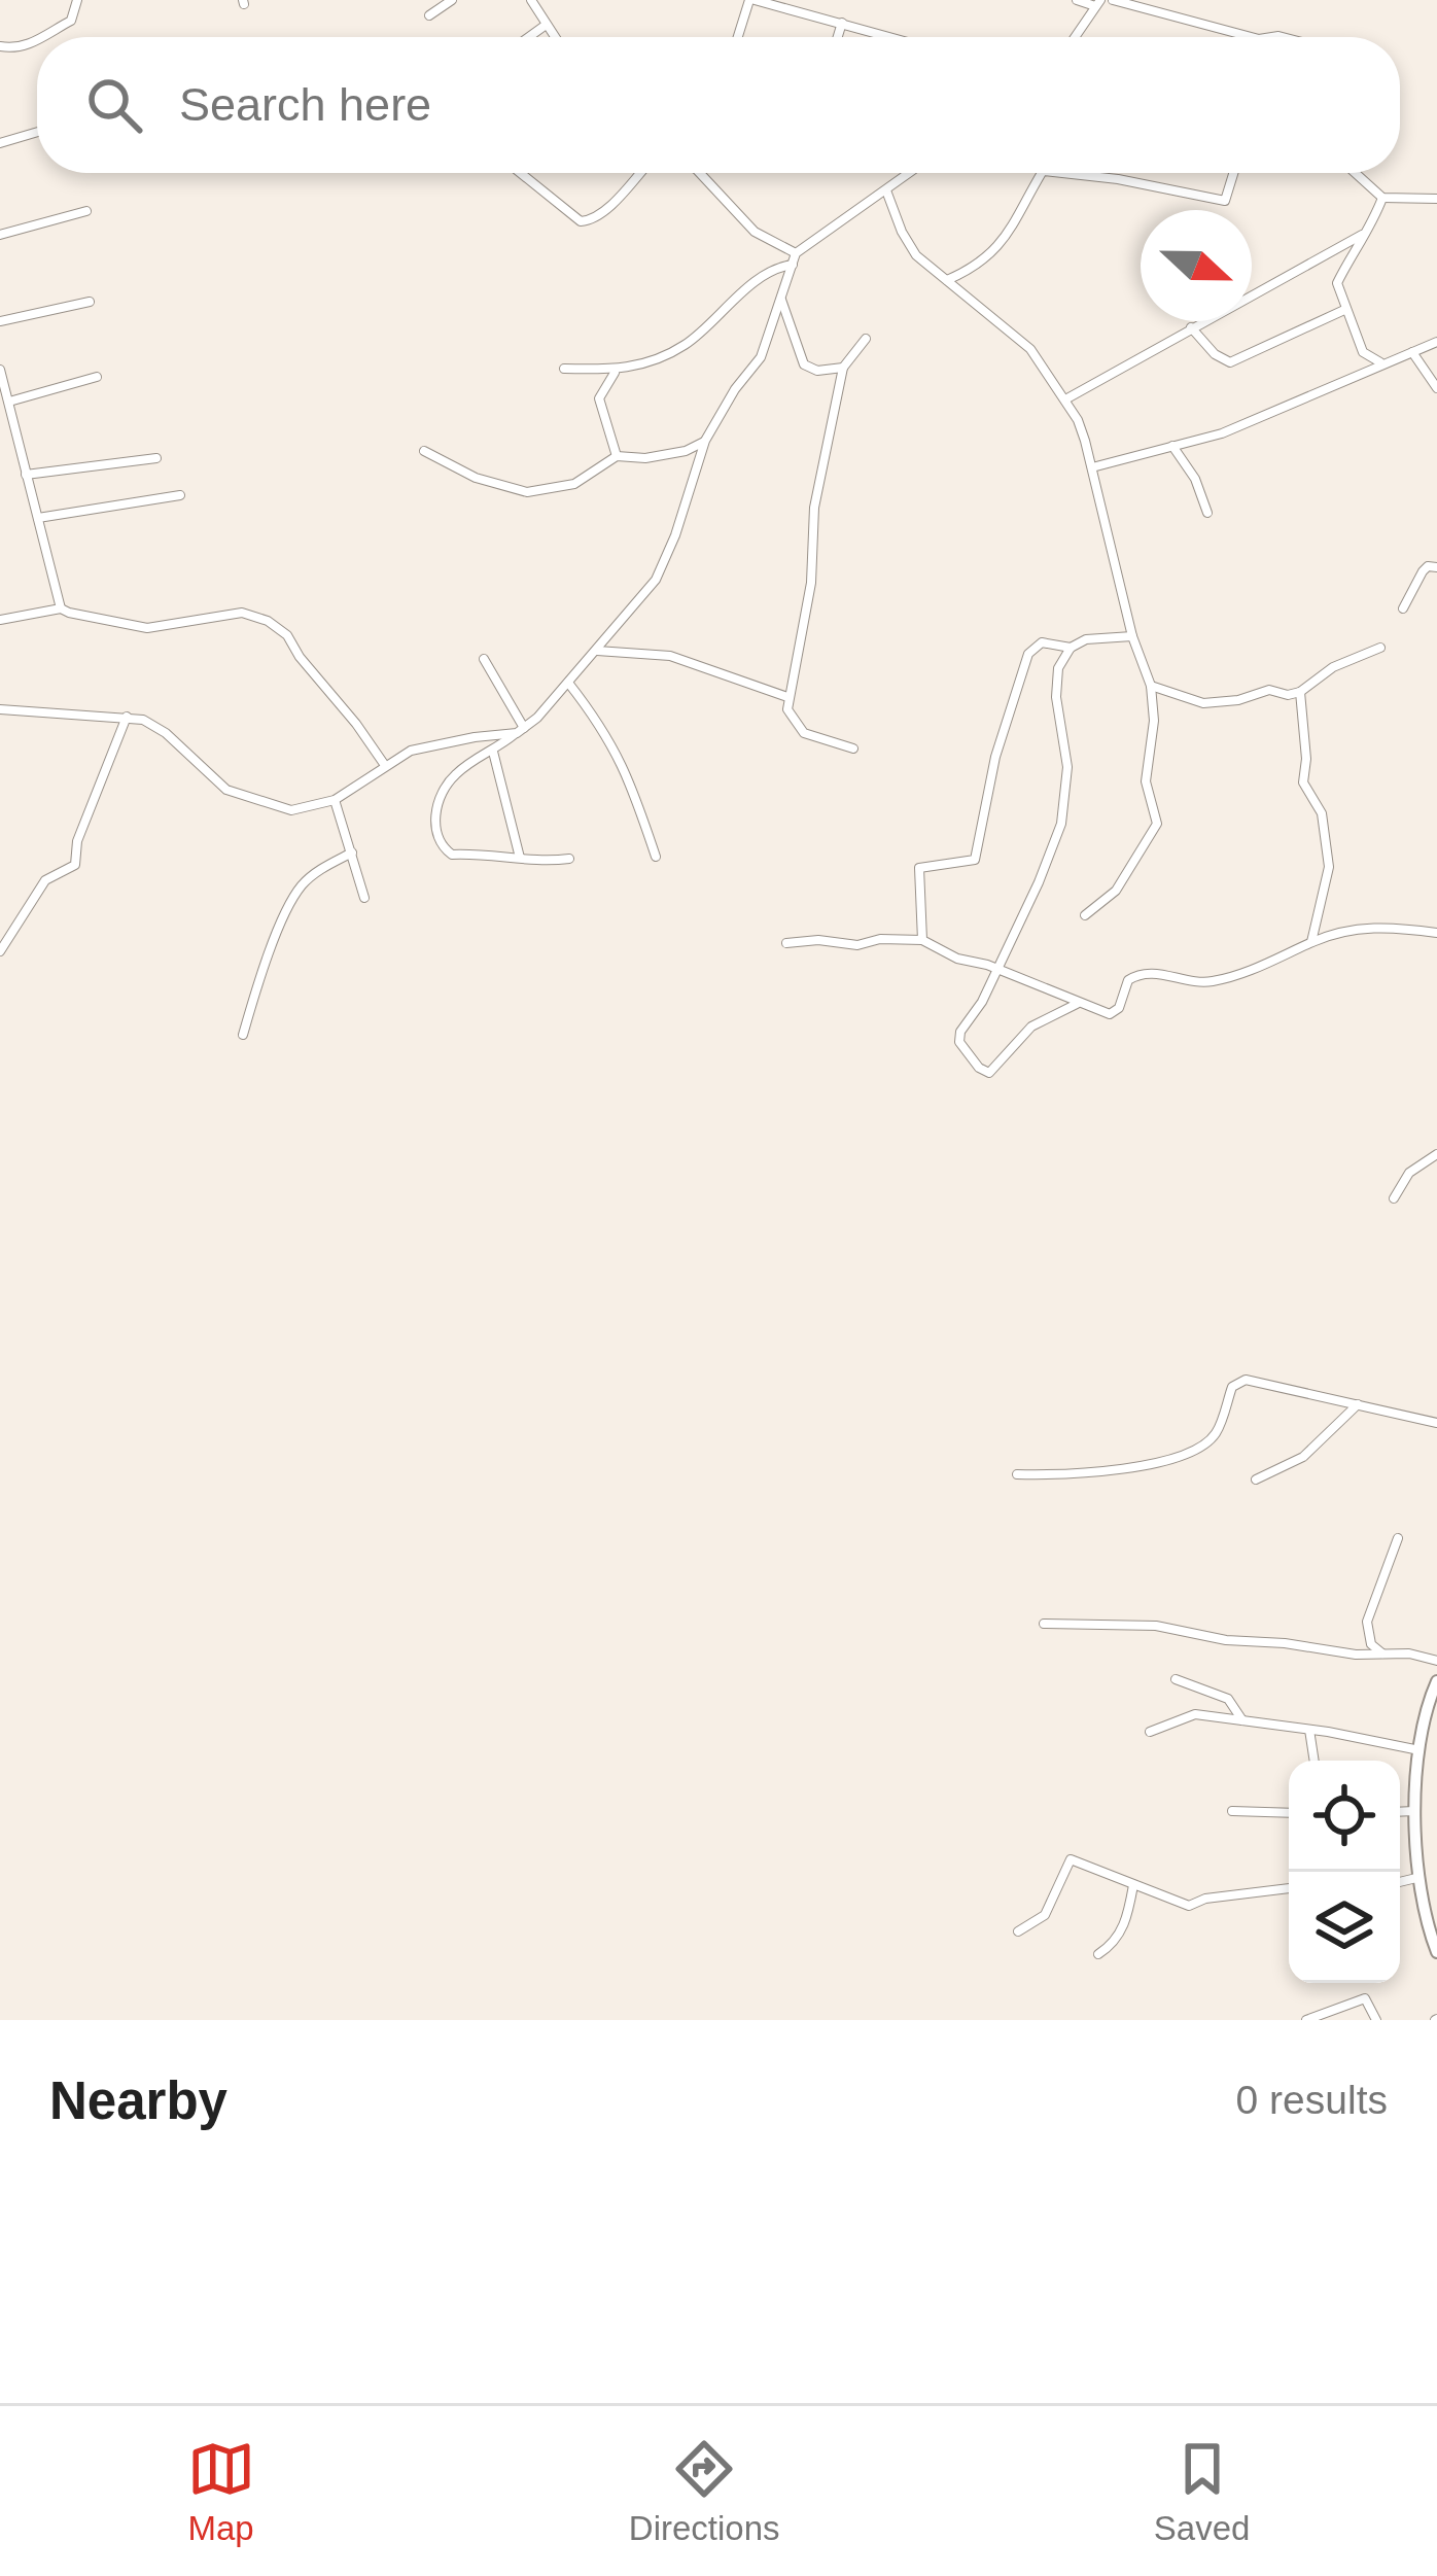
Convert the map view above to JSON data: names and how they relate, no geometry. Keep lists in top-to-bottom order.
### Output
{
  "north": "right",
  "page": {
    "search": "Search here",
    "heading": ["Nearby", "0 results"],
    "nav": ["Map", "Directions", "Saved"]
  }
}
